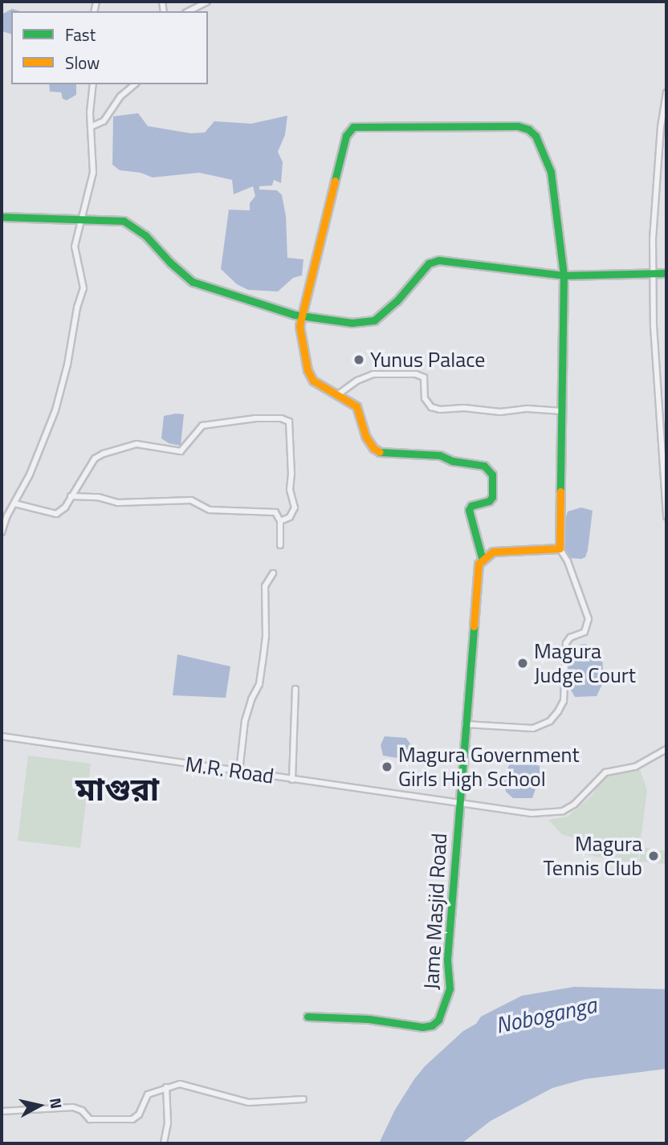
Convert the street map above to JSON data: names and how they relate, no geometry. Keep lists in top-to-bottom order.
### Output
{
  "streets": {
    "street": ["M.R. Road", "Jame Masjid Road"]
  },
  "crossings": [
    ["M.R. Road", "Jame Masjid Road"]
  ],
  "districts": ["মাগুরা"],
  "water": ["Noboganga"],
  "places": [
    "Yunus Palace",
    "Magura Judge Court",
    "Magura Government Girls High School",
    "Magura Tennis Club"
  ],
  "legend": ["Fast", "Slow"],
  "north": "right"
}
